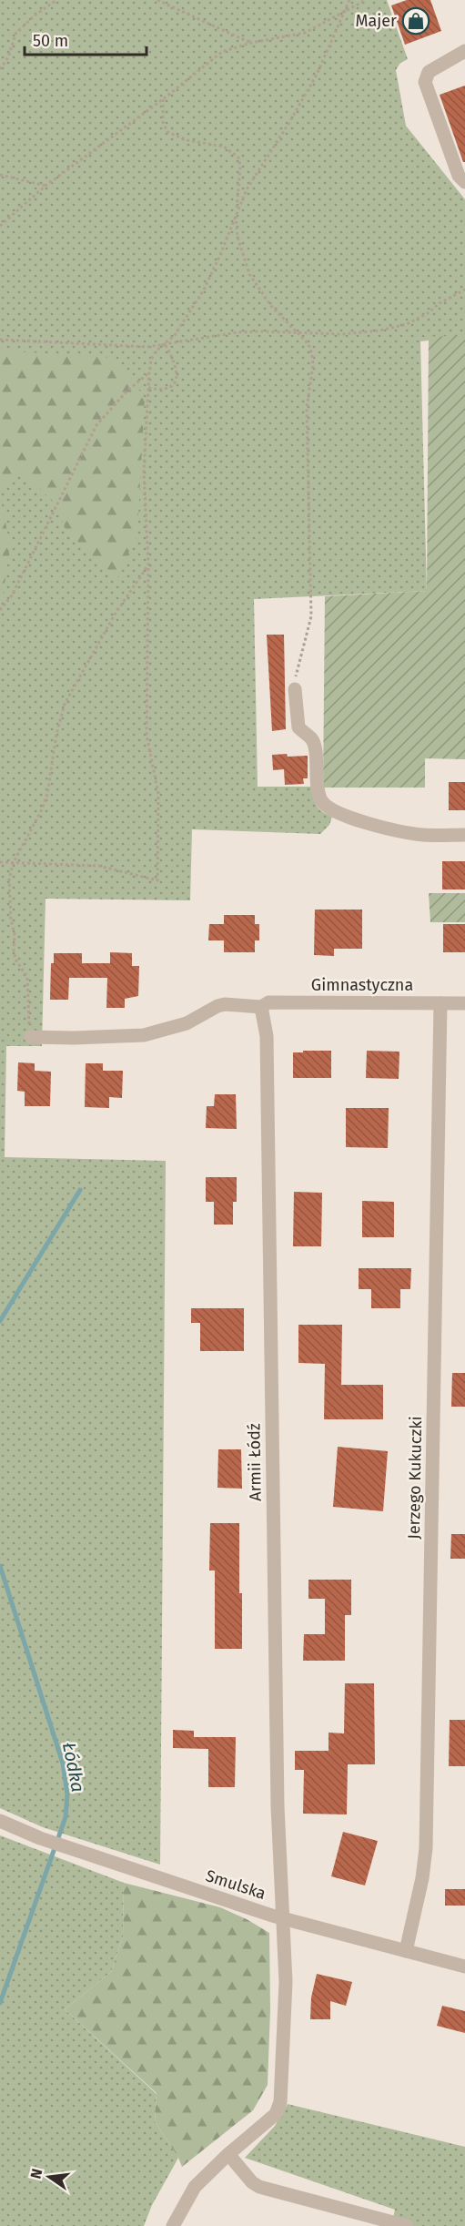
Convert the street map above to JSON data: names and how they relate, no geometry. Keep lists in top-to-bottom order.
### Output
{
  "streets": {
    "street": [
      "Gimnastyczna",
      "Armii Łódź",
      "Jerzego Kukuczki",
      "Smulska"
    ]
  },
  "crossings": [
    ["Gimnastyczna", "Armii Łódź"],
    ["Gimnastyczna", "Jerzego Kukuczki"],
    ["Armii Łódź", "Smulska"],
    ["Jerzego Kukuczki", "Smulska"]
  ],
  "water": ["Łódka"],
  "places": {
    "shop": ["Majer"]
  },
  "scale_bar": "50 m",
  "north": "left"
}
